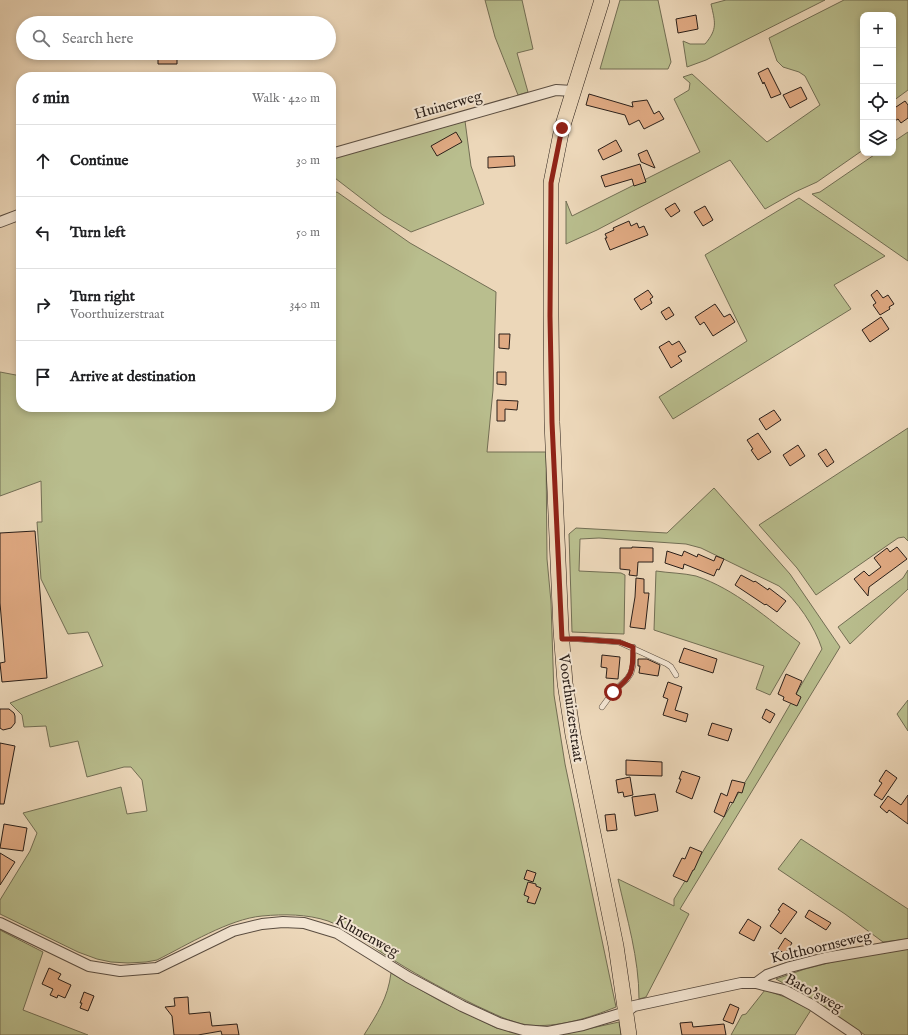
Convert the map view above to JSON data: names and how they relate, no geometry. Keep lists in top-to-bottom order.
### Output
{
  "streets": {
    "main road": ["Voorthuizerstraat"],
    "street": [
      "Huinerweg",
      "Klunenweg",
      "Kolthoornseweg",
      "Bato'sweg"
    ]
  },
  "crossings": [
    ["Huinerweg", "Voorthuizerstraat"],
    ["Voorthuizerstraat", "Klunenweg"],
    ["Voorthuizerstraat", "Kolthoornseweg"],
    ["Klunenweg", "Kolthoornseweg"],
    ["Kolthoornseweg", "Bato'sweg"]
  ],
  "page": {
    "map_buttons": ["+", "−"],
    "search": "Search here",
    "heading": ["6 min", "Walk · 420 m"],
    "list": [
      ["Continue", "30 m"],
      ["Turn left", "50 m"],
      ["Turn right", "Voorthuizerstraat", "340 m"],
      "Arrive at destination"
    ]
  }
}
